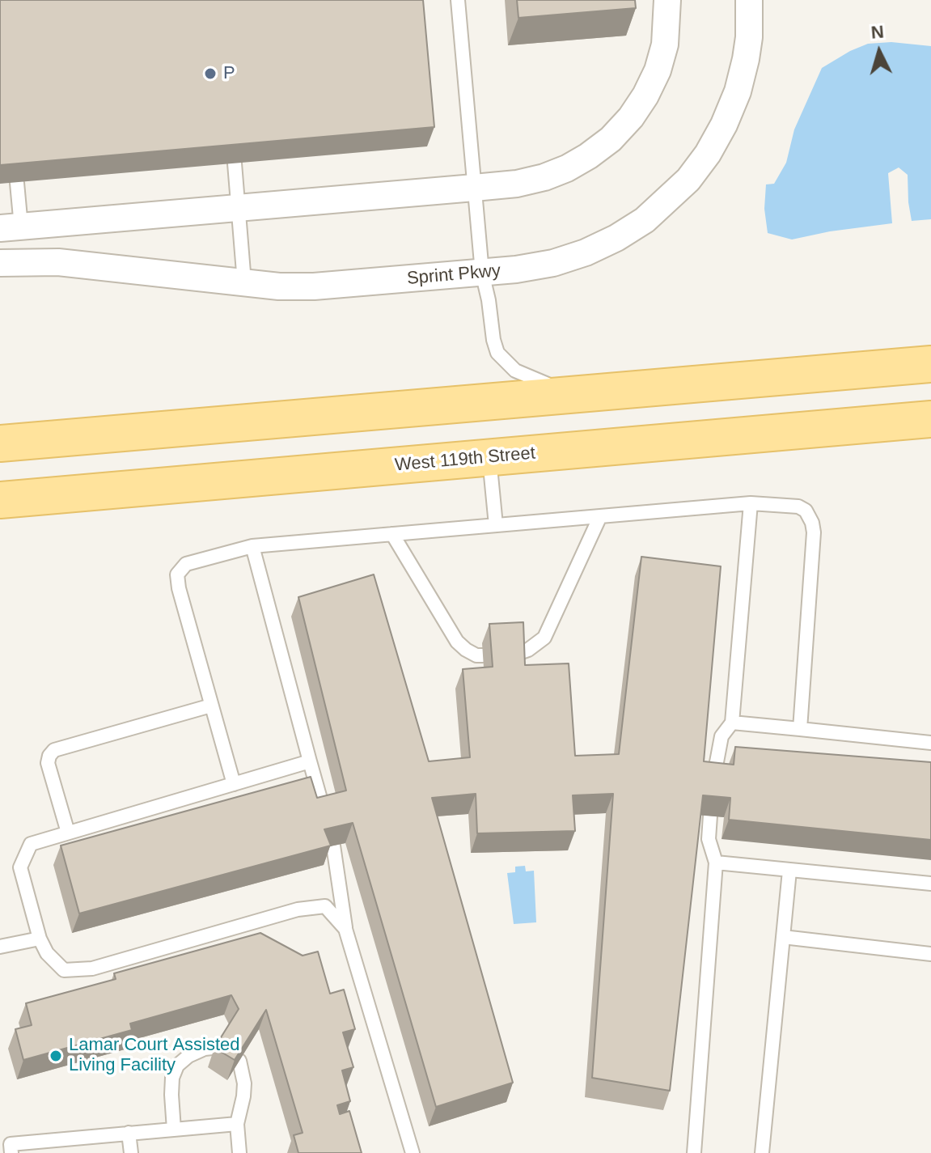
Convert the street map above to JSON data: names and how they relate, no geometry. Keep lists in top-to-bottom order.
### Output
{
  "streets": {
    "main road": ["West 119th Street"],
    "street": ["Sprint Pkwy"]
  },
  "places": ["P", "Lamar Court Assisted Living Facility"],
  "north": "top"
}
